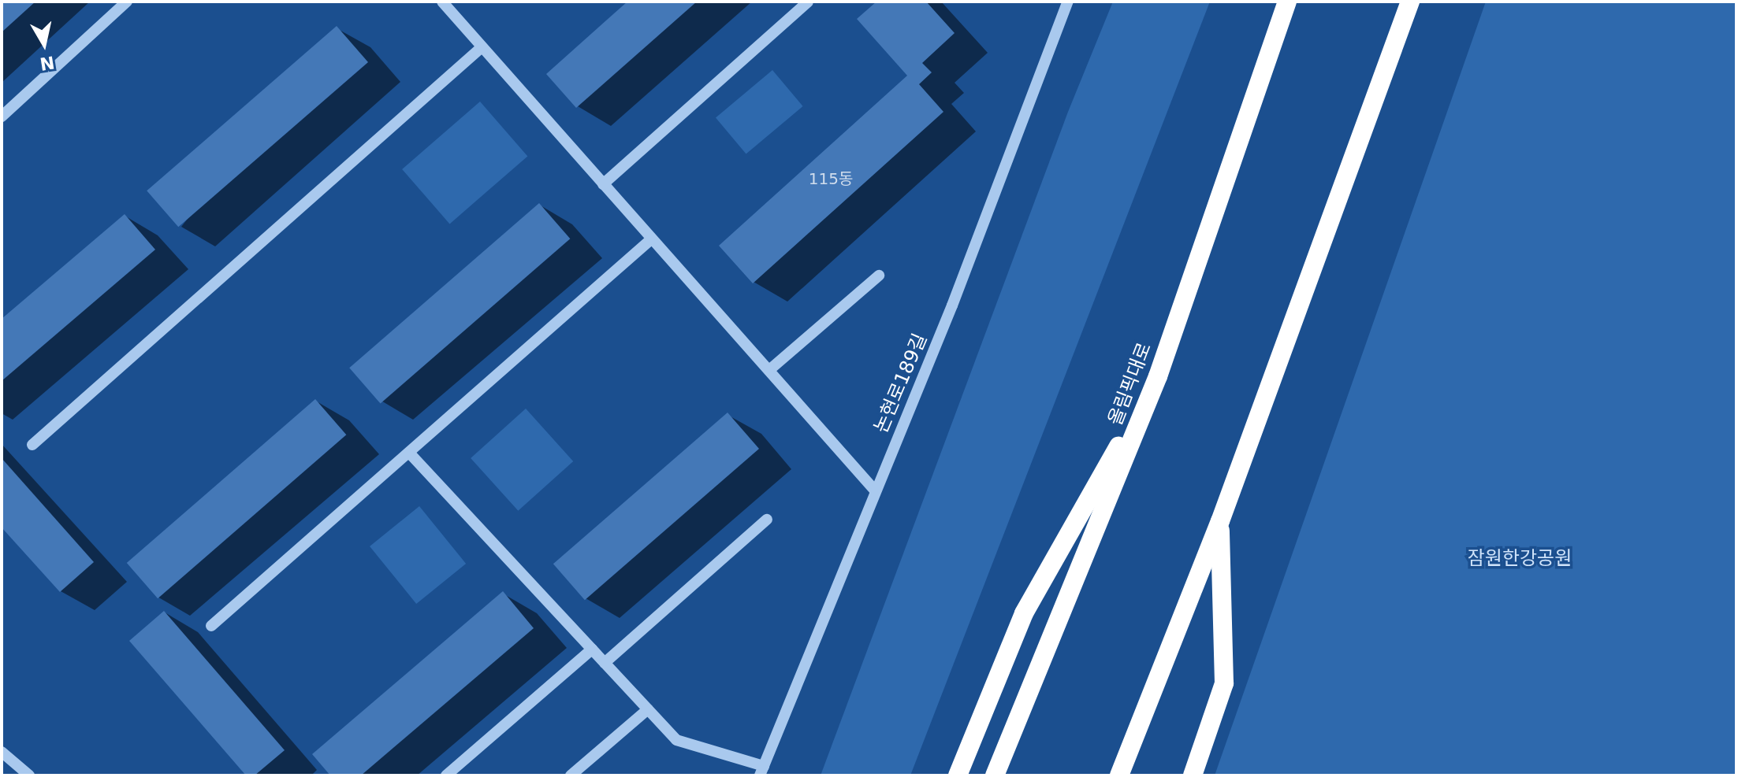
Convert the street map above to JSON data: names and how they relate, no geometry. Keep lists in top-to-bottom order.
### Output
{
  "streets": {
    "highway": ["올림픽대로"],
    "street": ["논현로189길"]
  },
  "parks": ["잠원한강공원"],
  "house_numbers": ["115동"],
  "north": "bottom"
}
